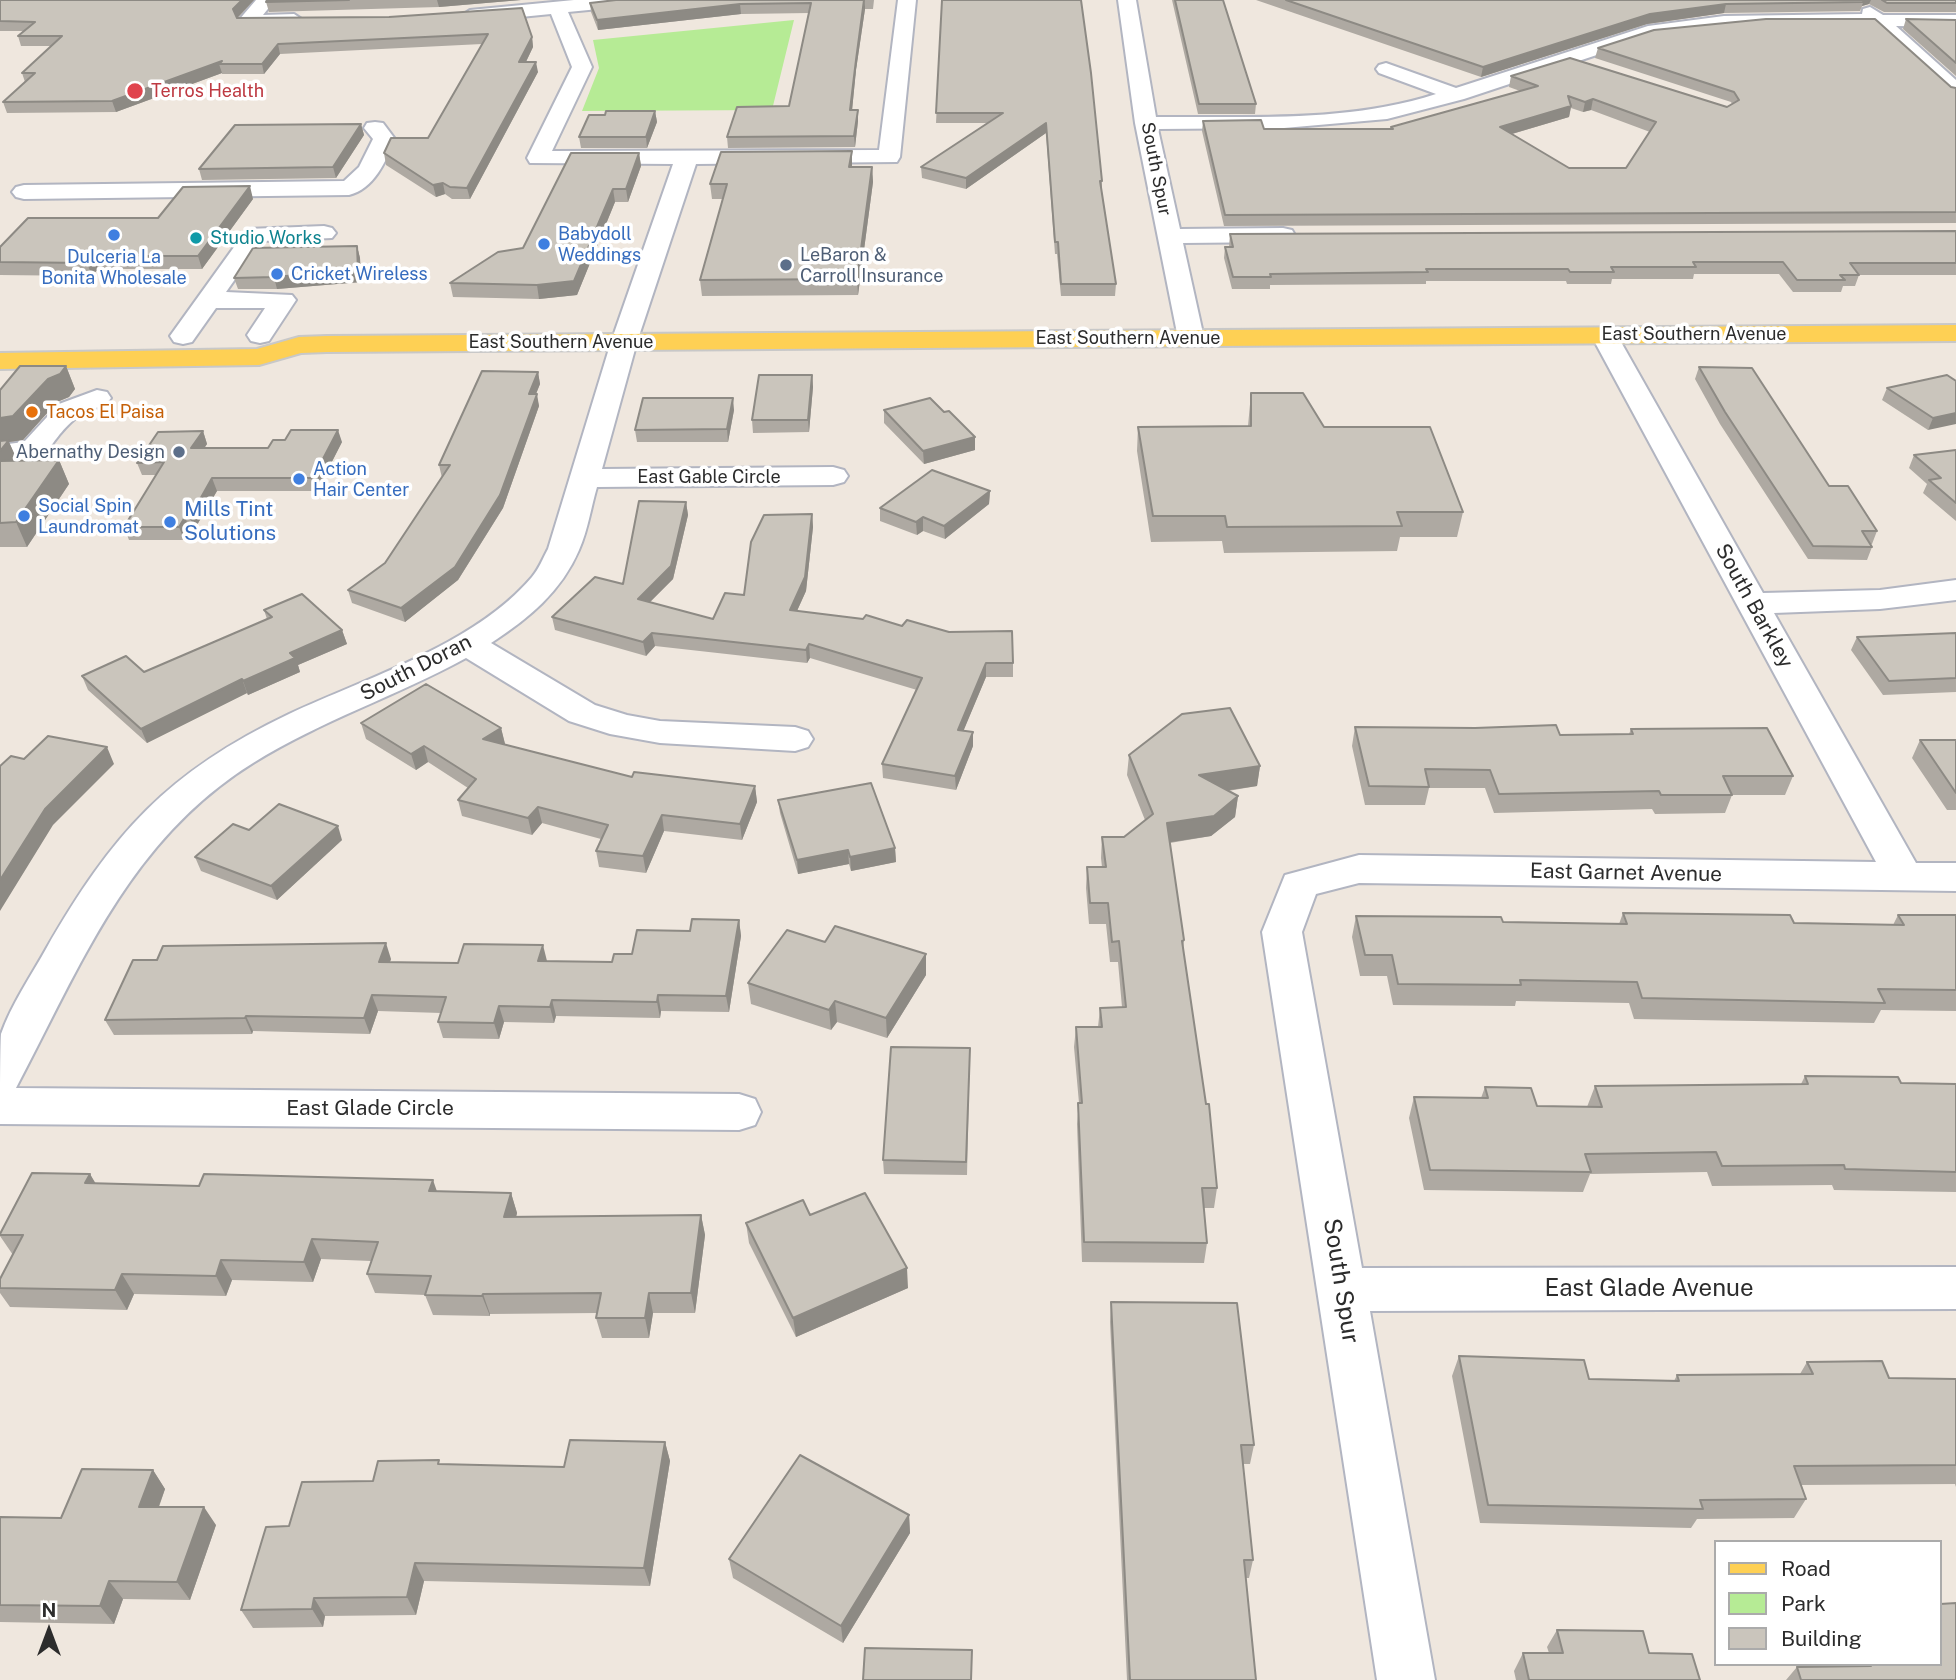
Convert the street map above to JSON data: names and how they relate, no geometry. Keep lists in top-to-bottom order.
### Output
{
  "streets": {
    "main road": ["East Southern Avenue"],
    "street": [
      "South Spur",
      "East Gable Circle",
      "South Barkley",
      "South Doran",
      "East Garnet Avenue",
      "East Glade Circle",
      "East Glade Avenue"
    ]
  },
  "crossings": [
    ["South Spur", "East Southern Avenue"],
    ["South Spur", "East Garnet Avenue"],
    ["South Spur", "East Glade Avenue"],
    ["East Southern Avenue", "South Barkley"],
    ["East Southern Avenue", "South Doran"],
    ["East Gable Circle", "South Doran"],
    ["South Barkley", "East Garnet Avenue"]
  ],
  "places": [
    "Terros Health",
    "Dulceria La Bonita Wholesale",
    "Studio Works",
    "Babydoll Weddings",
    "LeBaron & Carroll Insurance",
    "Cricket Wireless",
    "Tacos El Paisa",
    "Abernathy Design",
    "Action Hair Center",
    "Social Spin Laundromat",
    "Mills Tint Solutions"
  ],
  "legend": ["Road", "Park", "Building"],
  "north": "top"
}
